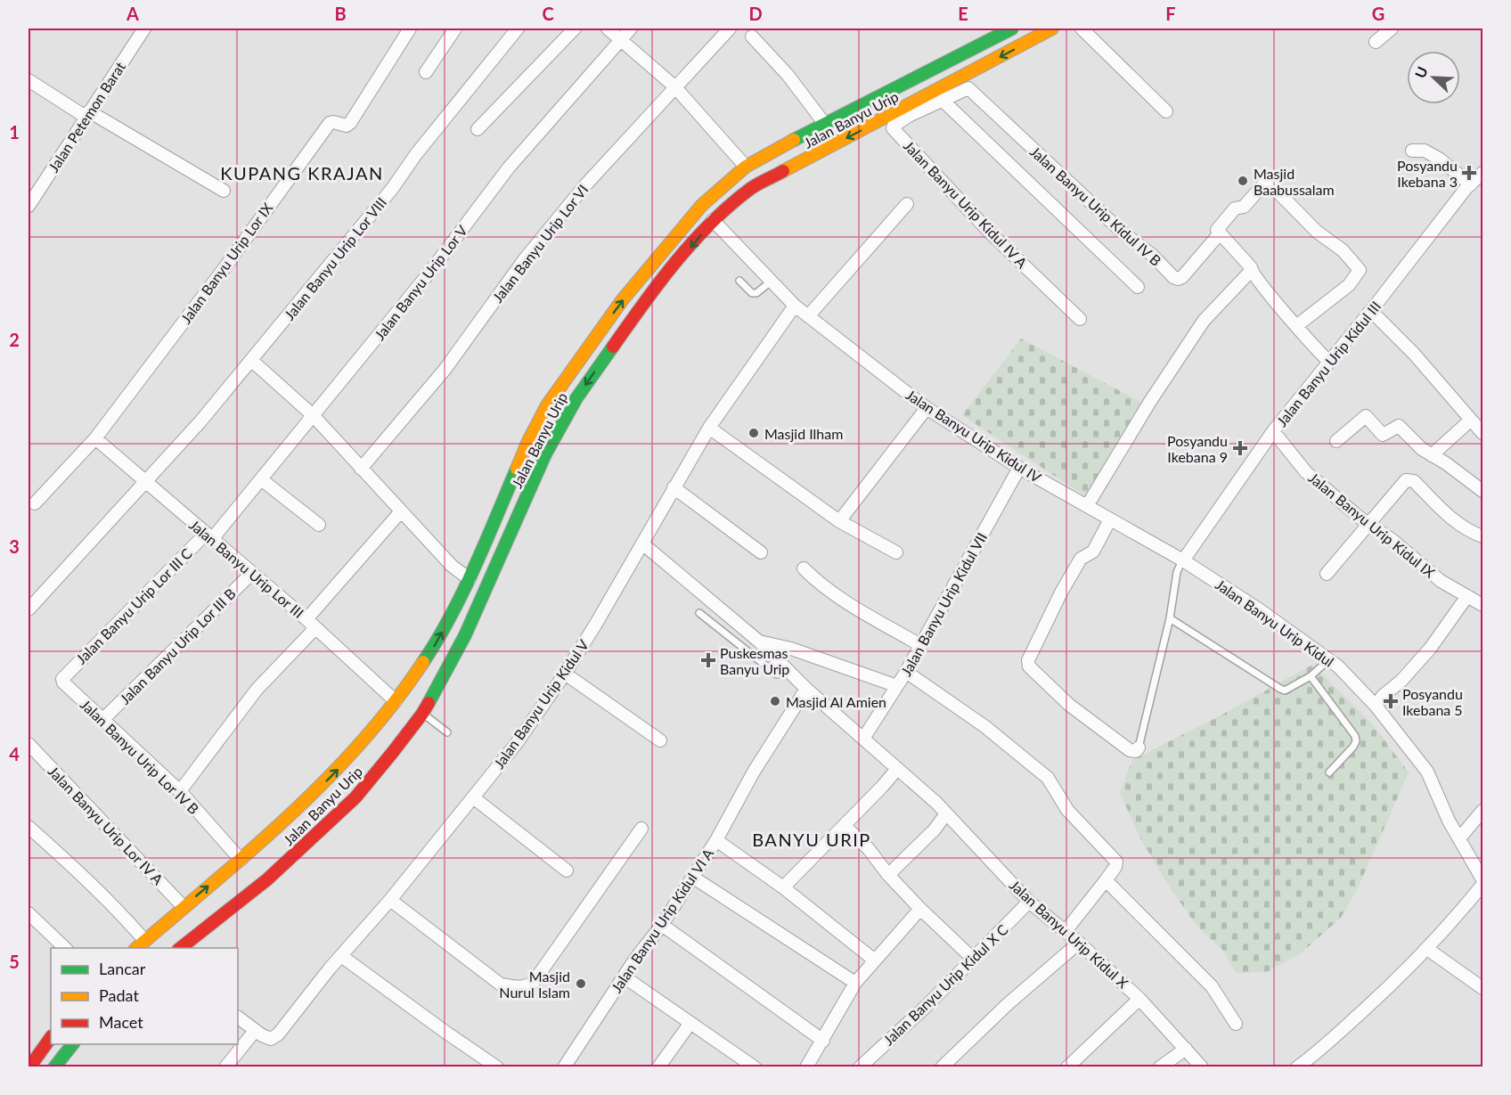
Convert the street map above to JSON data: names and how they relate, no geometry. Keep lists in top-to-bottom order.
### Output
{
  "streets": {
    "main road": ["Jalan Banyu Urip"],
    "street": [
      "Jalan Petemon Barat",
      "Jalan Banyu Urip Kidul IV A",
      "Jalan Banyu Urip Kidul IV B",
      "Jalan Banyu Urip Lor VI",
      "Jalan Banyu Urip Lor VIII",
      "Jalan Banyu Urip Lor IX",
      "Jalan Banyu Urip Lor V",
      "Jalan Banyu Urip Kidul III",
      "Jalan Banyu Urip Kidul IV",
      "Jalan Banyu Urip Kidul IX",
      "Jalan Banyu Urip Lor III",
      "Jalan Banyu Urip Kidul VII",
      "Jalan Banyu Urip Lor III C",
      "Jalan Banyu Urip Kidul",
      "Jalan Banyu Urip Lor III B",
      "Jalan Banyu Urip Kidul V",
      "Jalan Banyu Urip Lor IV B",
      "Jalan Banyu Urip Lor IV A",
      "Jalan Banyu Urip Kidul VI A",
      "Jalan Banyu Urip Kidul X",
      "Jalan Banyu Urip Kidul X C"
    ]
  },
  "crossings": [
    ["Jalan Banyu Urip", "Jalan Banyu Urip Kidul IV A"],
    ["Jalan Banyu Urip", "Jalan Banyu Urip Kidul IV"],
    ["Jalan Banyu Urip", "Jalan Banyu Urip Lor III"],
    ["Jalan Banyu Urip", "Jalan Banyu Urip Lor IV B"],
    ["Jalan Banyu Urip", "Jalan Banyu Urip Lor IV A"],
    ["Jalan Banyu Urip Kidul IV A", "Jalan Banyu Urip Kidul IV B"],
    ["Jalan Banyu Urip Lor VIII", "Jalan Banyu Urip Lor III"],
    ["Jalan Banyu Urip Lor IX", "Jalan Banyu Urip Lor III"],
    ["Jalan Banyu Urip Lor V", "Jalan Banyu Urip Lor III"],
    ["Jalan Banyu Urip Lor V", "Jalan Banyu Urip Lor III C"],
    ["Jalan Banyu Urip Kidul III", "Jalan Banyu Urip Kidul IV"],
    ["Jalan Banyu Urip Kidul III", "Jalan Banyu Urip Kidul IX"],
    ["Jalan Banyu Urip Kidul III", "Jalan Banyu Urip Kidul"],
    ["Jalan Banyu Urip Kidul IV", "Jalan Banyu Urip Kidul VII"],
    ["Jalan Banyu Urip Kidul IV", "Jalan Banyu Urip Kidul"],
    ["Jalan Banyu Urip Kidul IV", "Jalan Banyu Urip Kidul V"],
    ["Jalan Banyu Urip Lor III", "Jalan Banyu Urip Lor III C"],
    ["Jalan Banyu Urip Lor III", "Jalan Banyu Urip Lor III B"],
    ["Jalan Banyu Urip Kidul VII", "Jalan Banyu Urip Kidul X"],
    ["Jalan Banyu Urip Lor III C", "Jalan Banyu Urip Lor IV B"],
    ["Jalan Banyu Urip Lor III B", "Jalan Banyu Urip Lor IV B"],
    ["Jalan Banyu Urip Kidul V", "Jalan Banyu Urip Kidul X"],
    ["Jalan Banyu Urip Kidul VI A", "Jalan Banyu Urip Kidul X"],
    ["Jalan Banyu Urip Kidul X", "Jalan Banyu Urip Kidul X C"]
  ],
  "districts": ["KUPANG KRAJAN", "BANYU URIP"],
  "places": {
    "health": [
      "Posyandu Ikebana 3",
      "Posyandu Ikebana 9",
      "Puskesmas Banyu Urip",
      "Posyandu Ikebana 5"
    ],
    "other": [
      "Masjid Baabussalam",
      "Masjid Ilham",
      "Masjid Al Amien",
      "Masjid Nurul Islam"
    ]
  },
  "legend": ["Lancar", "Padat", "Macet"],
  "north": "top left",
  "grid": {
    "columns": [
      "A",
      "B",
      "C",
      "D",
      "E",
      "F",
      "G"
    ],
    "rows": [
      "1",
      "2",
      "3",
      "4",
      "5"
    ]
  }
}
